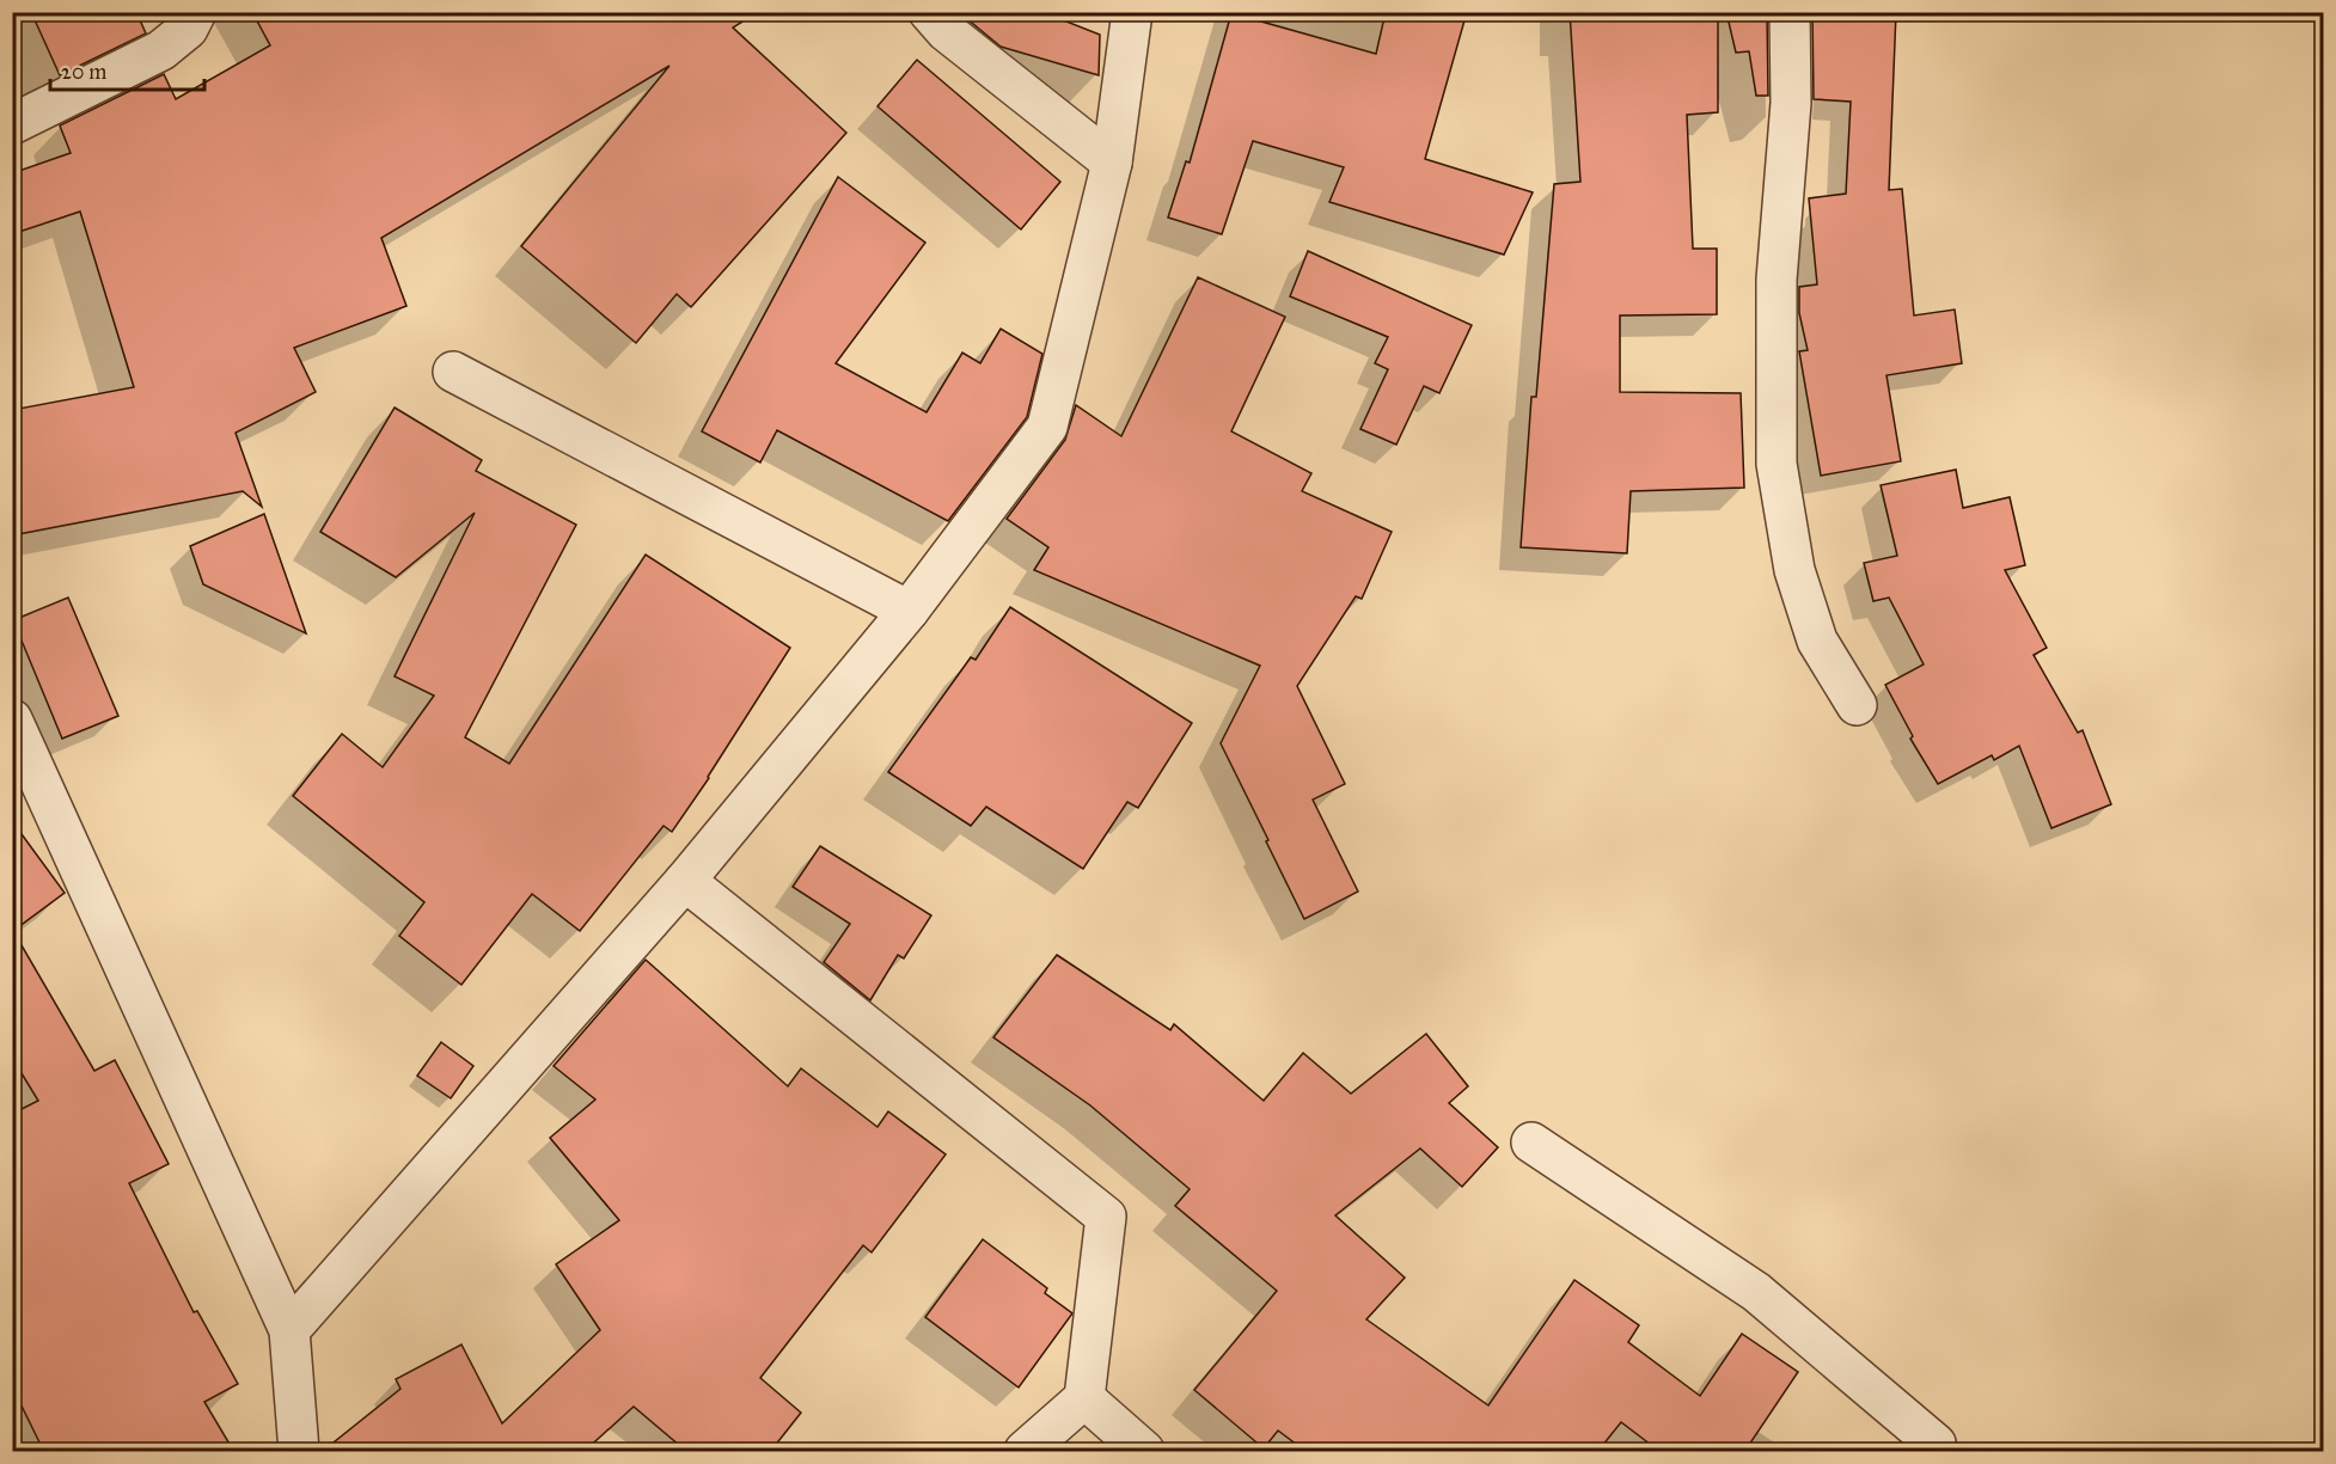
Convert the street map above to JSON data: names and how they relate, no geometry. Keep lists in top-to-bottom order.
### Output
{
  "scale_bar": "20 m"
}
